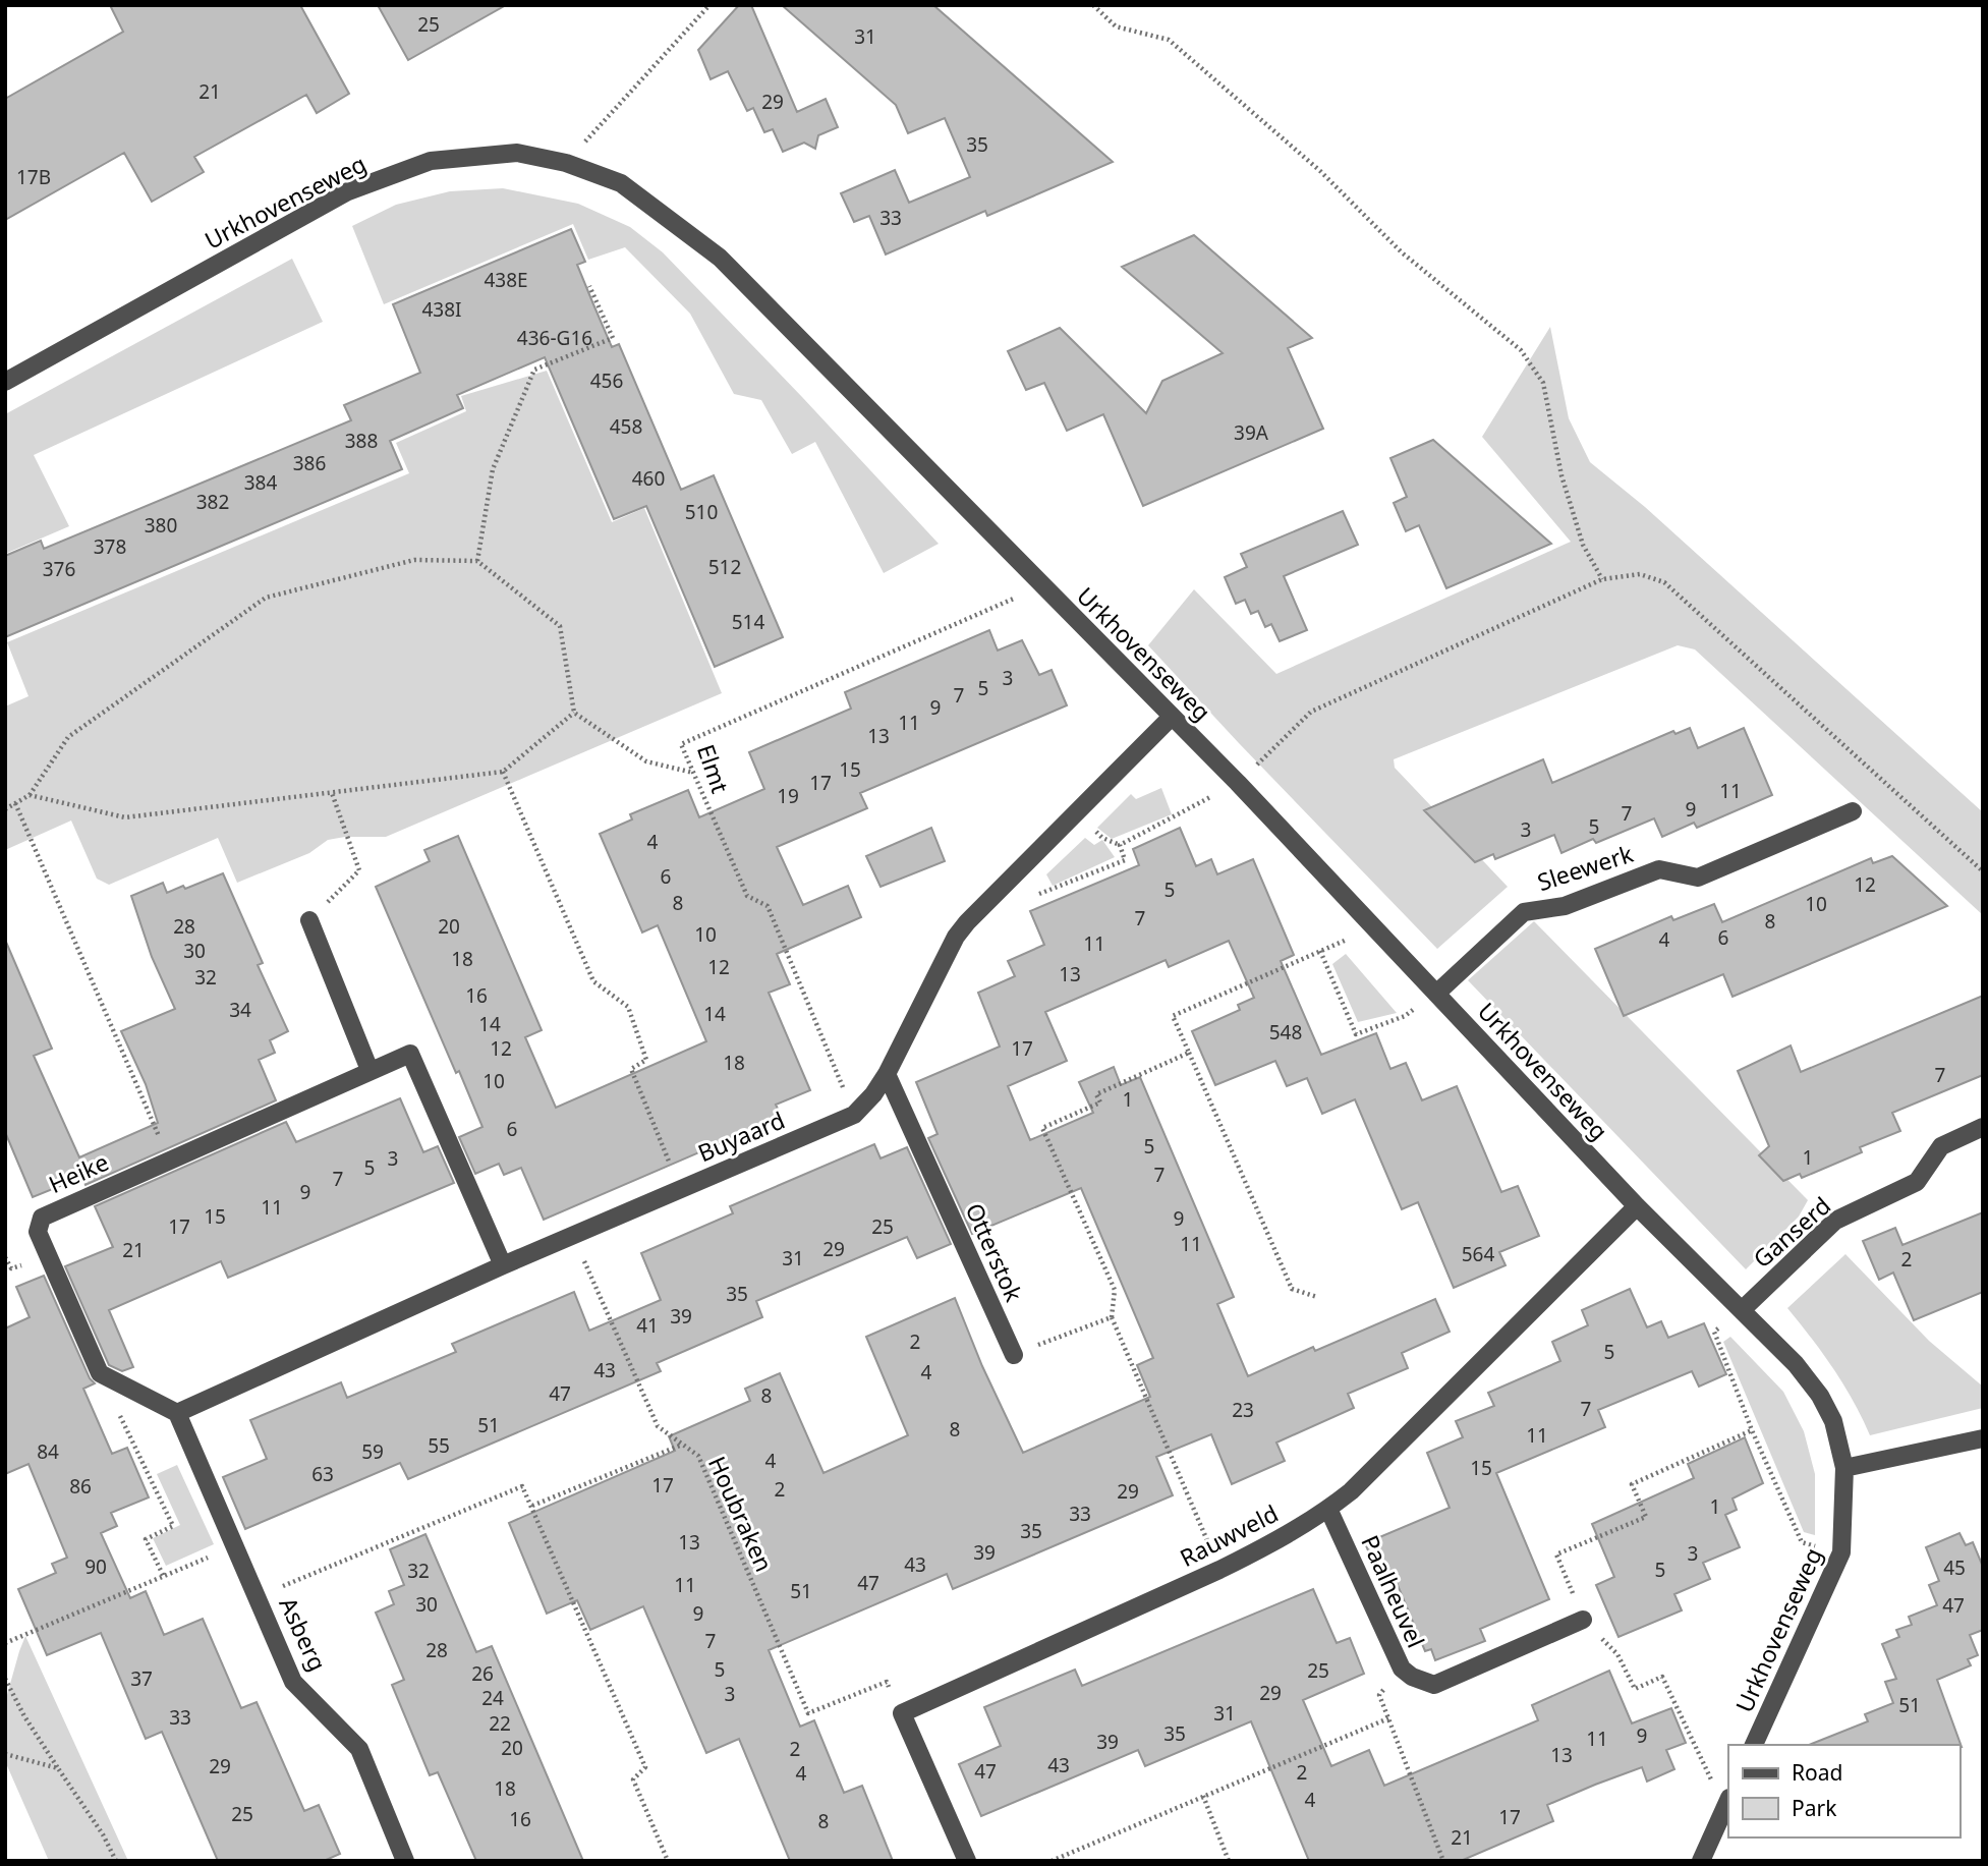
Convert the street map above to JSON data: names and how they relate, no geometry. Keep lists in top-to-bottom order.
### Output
{
  "streets": {
    "street": [
      "Urkhovenseweg",
      "Sleewerk",
      "Buyaard",
      "Heike",
      "Ganserd",
      "Otterstok",
      "Rauwveld",
      "Paalheuvel",
      "Asberg"
    ],
    "path": ["Elmt", "Houbraken"]
  },
  "crossings": [
    ["Urkhovenseweg", "Elmt"],
    ["Urkhovenseweg", "Sleewerk"],
    ["Urkhovenseweg", "Buyaard"],
    ["Urkhovenseweg", "Ganserd"],
    ["Urkhovenseweg", "Rauwveld"],
    ["Elmt", "Buyaard"],
    ["Buyaard", "Heike"],
    ["Buyaard", "Otterstok"],
    ["Buyaard", "Houbraken"],
    ["Buyaard", "Asberg"],
    ["Houbraken", "Rauwveld"],
    ["Rauwveld", "Paalheuvel"]
  ],
  "house_numbers": [
    "25",
    "31",
    "21",
    "29",
    "35",
    "17B",
    "33",
    "438E",
    "438I",
    "436-G16",
    "456",
    "458",
    "39A",
    "388",
    "386",
    "460",
    "384",
    "382",
    "510",
    "380",
    "378",
    "512",
    "376",
    "514",
    "3",
    "5",
    "7",
    "9",
    "11",
    "13",
    "15",
    "17",
    "11",
    "19",
    "9",
    "7",
    "5",
    "3",
    "4",
    "6",
    "12",
    "5",
    "8",
    "10",
    "7",
    "8",
    "28",
    "20",
    "10",
    "6",
    "4",
    "11",
    "30",
    "18",
    "12",
    "13",
    "32",
    "16",
    "34",
    "14",
    "14",
    "548",
    "12",
    "17",
    "18",
    "7",
    "10",
    "1",
    "6",
    "5",
    "1",
    "3",
    "5",
    "7",
    "7",
    "9",
    "11",
    "15",
    "9",
    "17",
    "25",
    "11",
    "29",
    "21",
    "564",
    "31",
    "2",
    "35",
    "39",
    "41",
    "2",
    "5",
    "43",
    "4",
    "47",
    "8",
    "7",
    "23",
    "51",
    "8",
    "11",
    "55",
    "84",
    "59",
    "4",
    "15",
    "63",
    "17",
    "86",
    "2",
    "29",
    "1",
    "33",
    "35",
    "13",
    "39",
    "3",
    "43",
    "90",
    "45",
    "5",
    "32",
    "47",
    "11",
    "51",
    "30",
    "47",
    "9",
    "7",
    "28",
    "5",
    "25",
    "26",
    "37",
    "29",
    "3",
    "24",
    "51",
    "31",
    "33",
    "22",
    "35",
    "9",
    "11",
    "39",
    "20",
    "2",
    "13",
    "43",
    "29",
    "47",
    "2",
    "4",
    "18",
    "4",
    "25",
    "17",
    "16",
    "8",
    "21"
  ],
  "legend": ["Road", "Park"]
}
